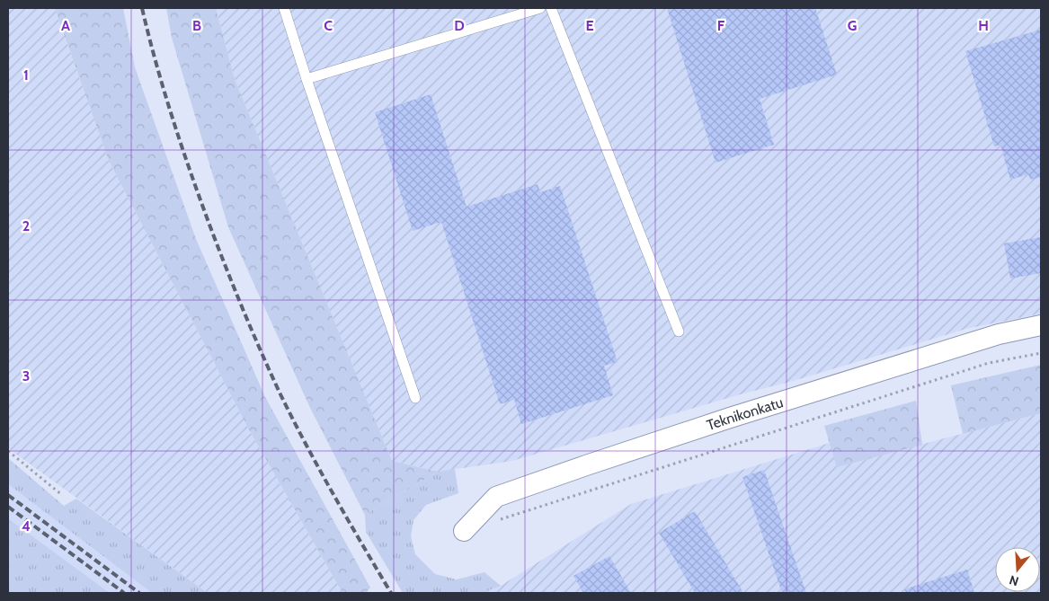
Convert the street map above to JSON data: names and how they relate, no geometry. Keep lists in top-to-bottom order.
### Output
{
  "streets": {
    "street": ["Teknikonkatu"]
  },
  "north": "bottom",
  "grid": {
    "columns": [
      "A",
      "B",
      "C",
      "D",
      "E",
      "F",
      "G",
      "H"
    ],
    "rows": [
      "1",
      "2",
      "3",
      "4"
    ]
  }
}
